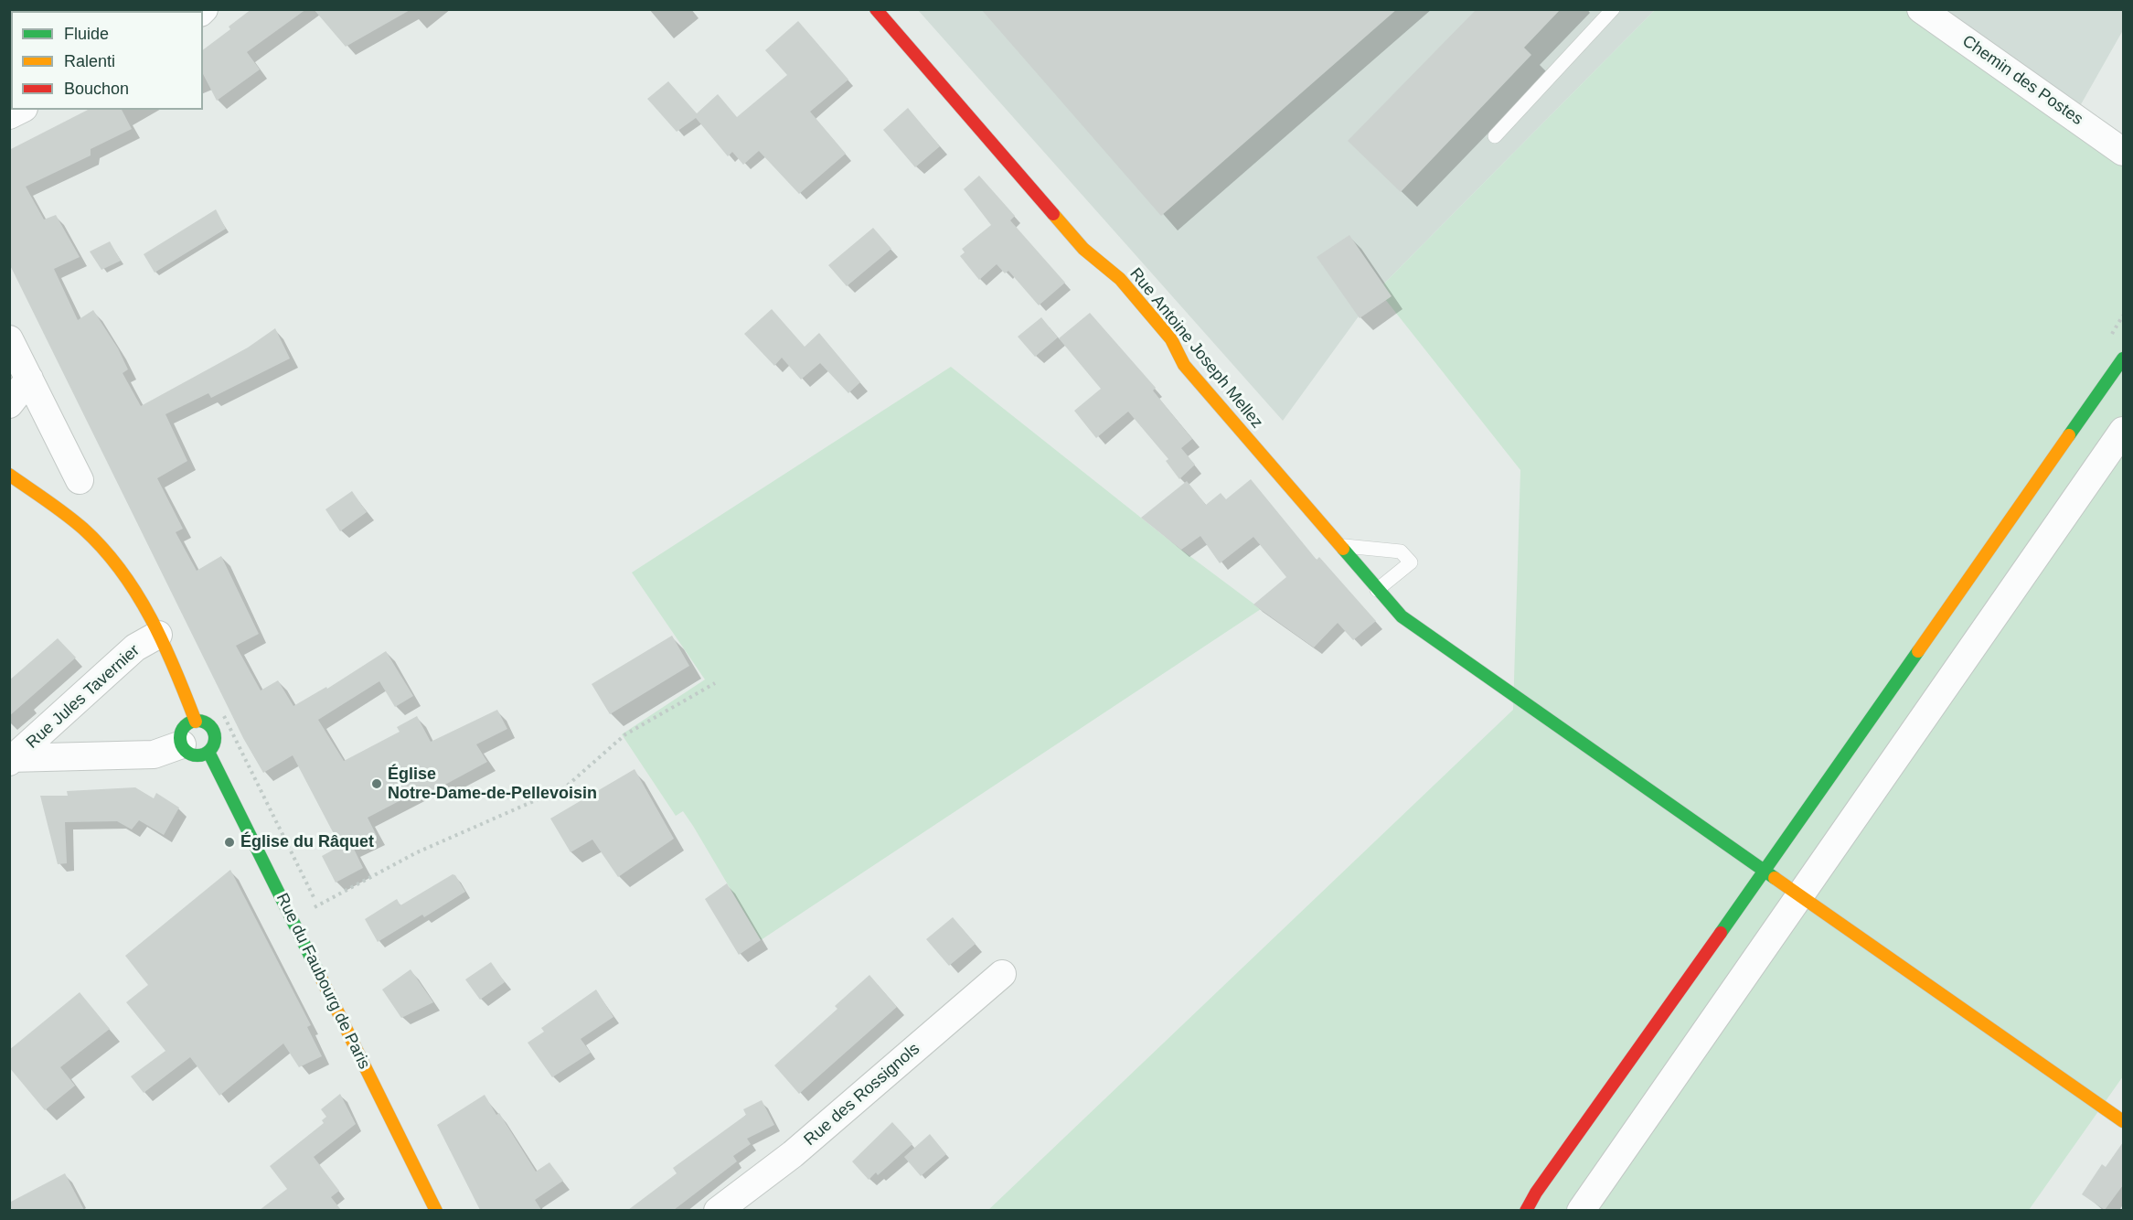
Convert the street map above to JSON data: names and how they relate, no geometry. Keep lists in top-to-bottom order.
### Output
{
  "streets": {
    "street": [
      "Chemin des Postes",
      "Rue Antoine Joseph Mellez",
      "Rue Jules Tavernier",
      "Rue du Faubourg de Paris",
      "Rue des Rossignols"
    ]
  },
  "places": ["Église Notre-Dame-de-Pellevoisin", "Église du Râquet"],
  "legend": ["Fluide", "Ralenti", "Bouchon"]
}
